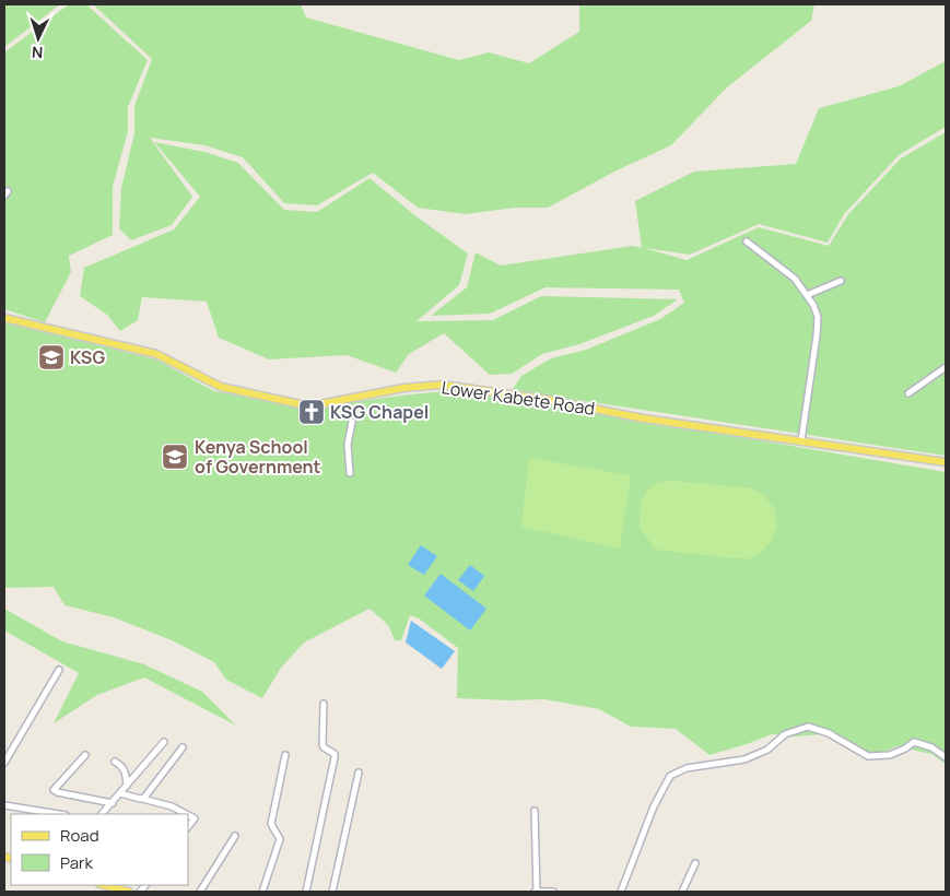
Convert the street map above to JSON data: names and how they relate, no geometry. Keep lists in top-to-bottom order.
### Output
{
  "streets": {
    "main road": ["Lower Kabete Road"]
  },
  "places": {
    "school or university": ["KSG", "Kenya School of Government"],
    "church": ["KSG Chapel"]
  },
  "legend": ["Road", "Park"],
  "north": "bottom"
}
